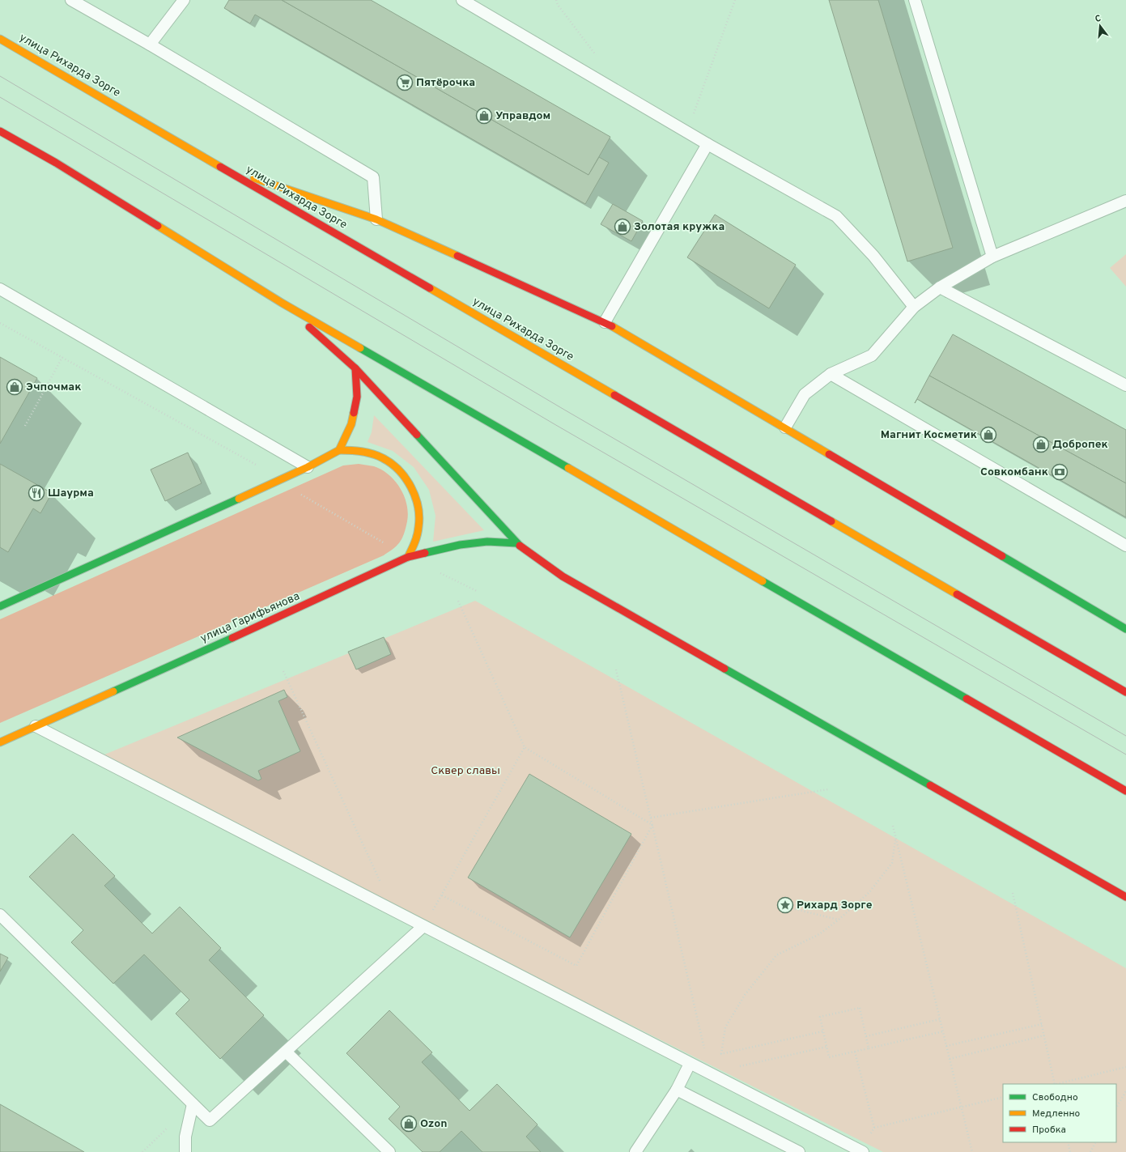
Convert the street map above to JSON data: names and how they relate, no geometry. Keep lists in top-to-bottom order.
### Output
{
  "streets": {
    "main road": ["улица Рихарда Зорге", "улица Гарифьянова"]
  },
  "parks": ["Сквер славы"],
  "places": {
    "supermarket": ["Пятёрочка"],
    "shop": [
      "Управдом",
      "Золотая кружка",
      "Эчпочмак",
      "Магнит Косметик",
      "Добропек",
      "Ozon"
    ],
    "bank": ["Совкомбанк"],
    "restaurant": ["Шаурма"],
    "place": ["Рихард Зорге"]
  },
  "legend": ["Свободно", "Медленно", "Пробка"],
  "north": "top"
}
